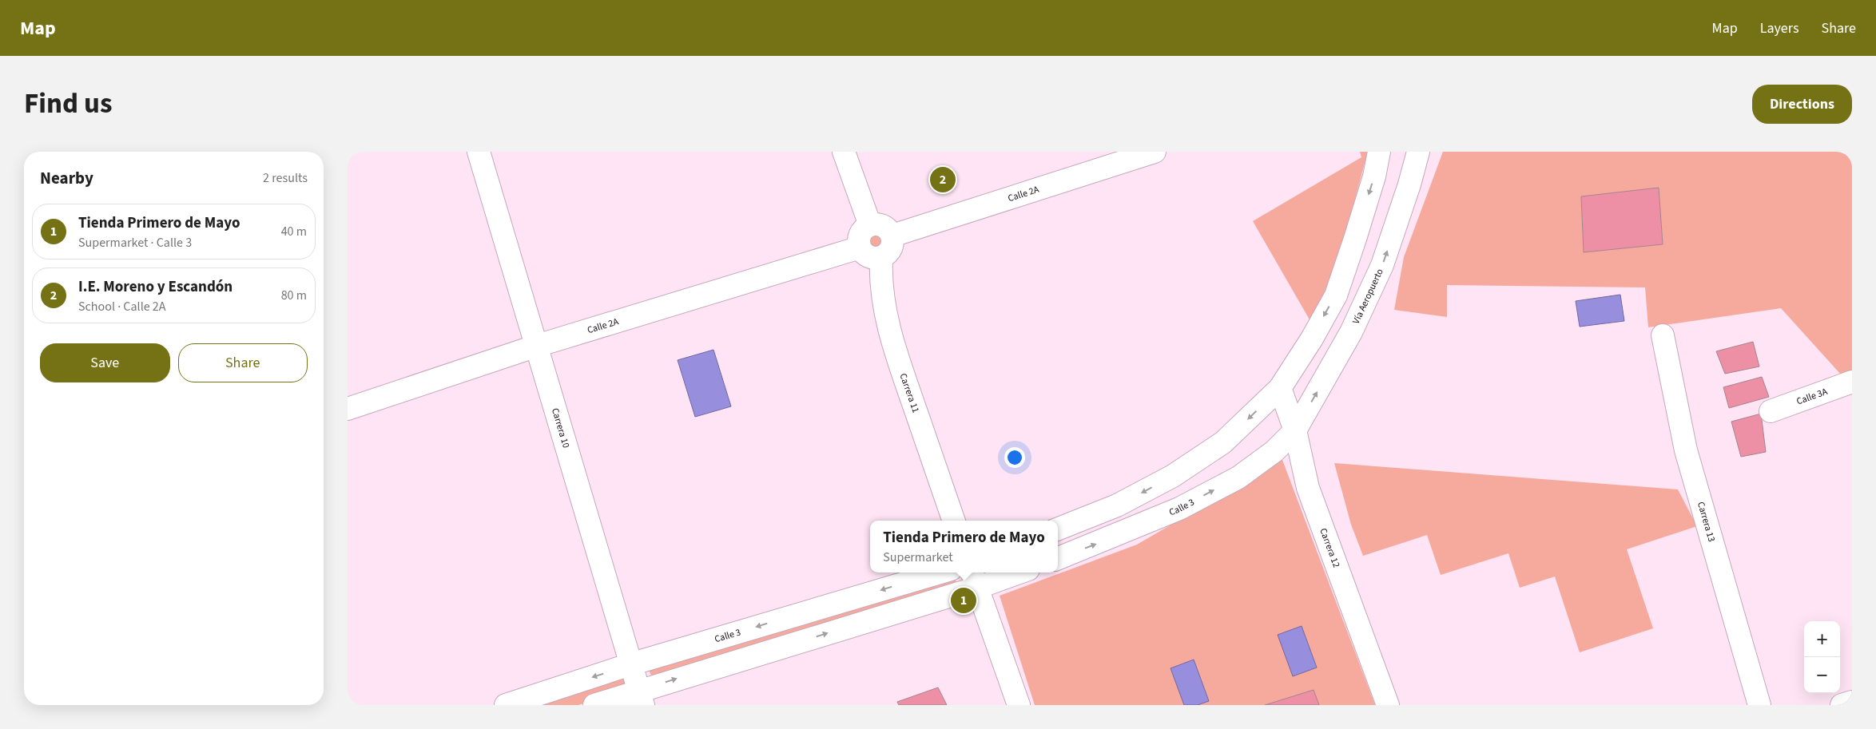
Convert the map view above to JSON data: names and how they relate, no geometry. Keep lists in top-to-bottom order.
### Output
{
  "streets": {
    "street": [
      "Calle 2A",
      "Vía Aeropuerto",
      "Carrera 11",
      "Calle 3A",
      "Carrera 10",
      "Calle 3",
      "Carrera 13",
      "Carrera 12"
    ]
  },
  "crossings": [
    ["Calle 2A", "Carrera 11"],
    ["Calle 2A", "Carrera 10"],
    ["Vía Aeropuerto", "Calle 3"],
    ["Vía Aeropuerto", "Carrera 12"],
    ["Carrera 10", "Calle 3"],
    ["Calle 3", "Carrera 12"]
  ],
  "page": {
    "header": "Map",
    "nav": ["Map", "Layers", "Share"],
    "title": "Find us",
    "buttons": [
      "Directions",
      ["Save", "Share"]
    ],
    "heading": ["Nearby", "2 results"],
    "pins": ["2", "1"],
    "list": [
      {
        "mark": "1",
        "name": "Tienda Primero de Mayo",
        "note": "Supermarket · Calle 3",
        "value": "40 m"
      },
      {
        "mark": "2",
        "name": "I.E. Moreno y Escandón",
        "note": "School · Calle 2A",
        "value": "80 m"
      }
    ],
    "popup": ["Tienda Primero de Mayo", "Supermarket"],
    "map_buttons": ["+", "−"]
  }
}
